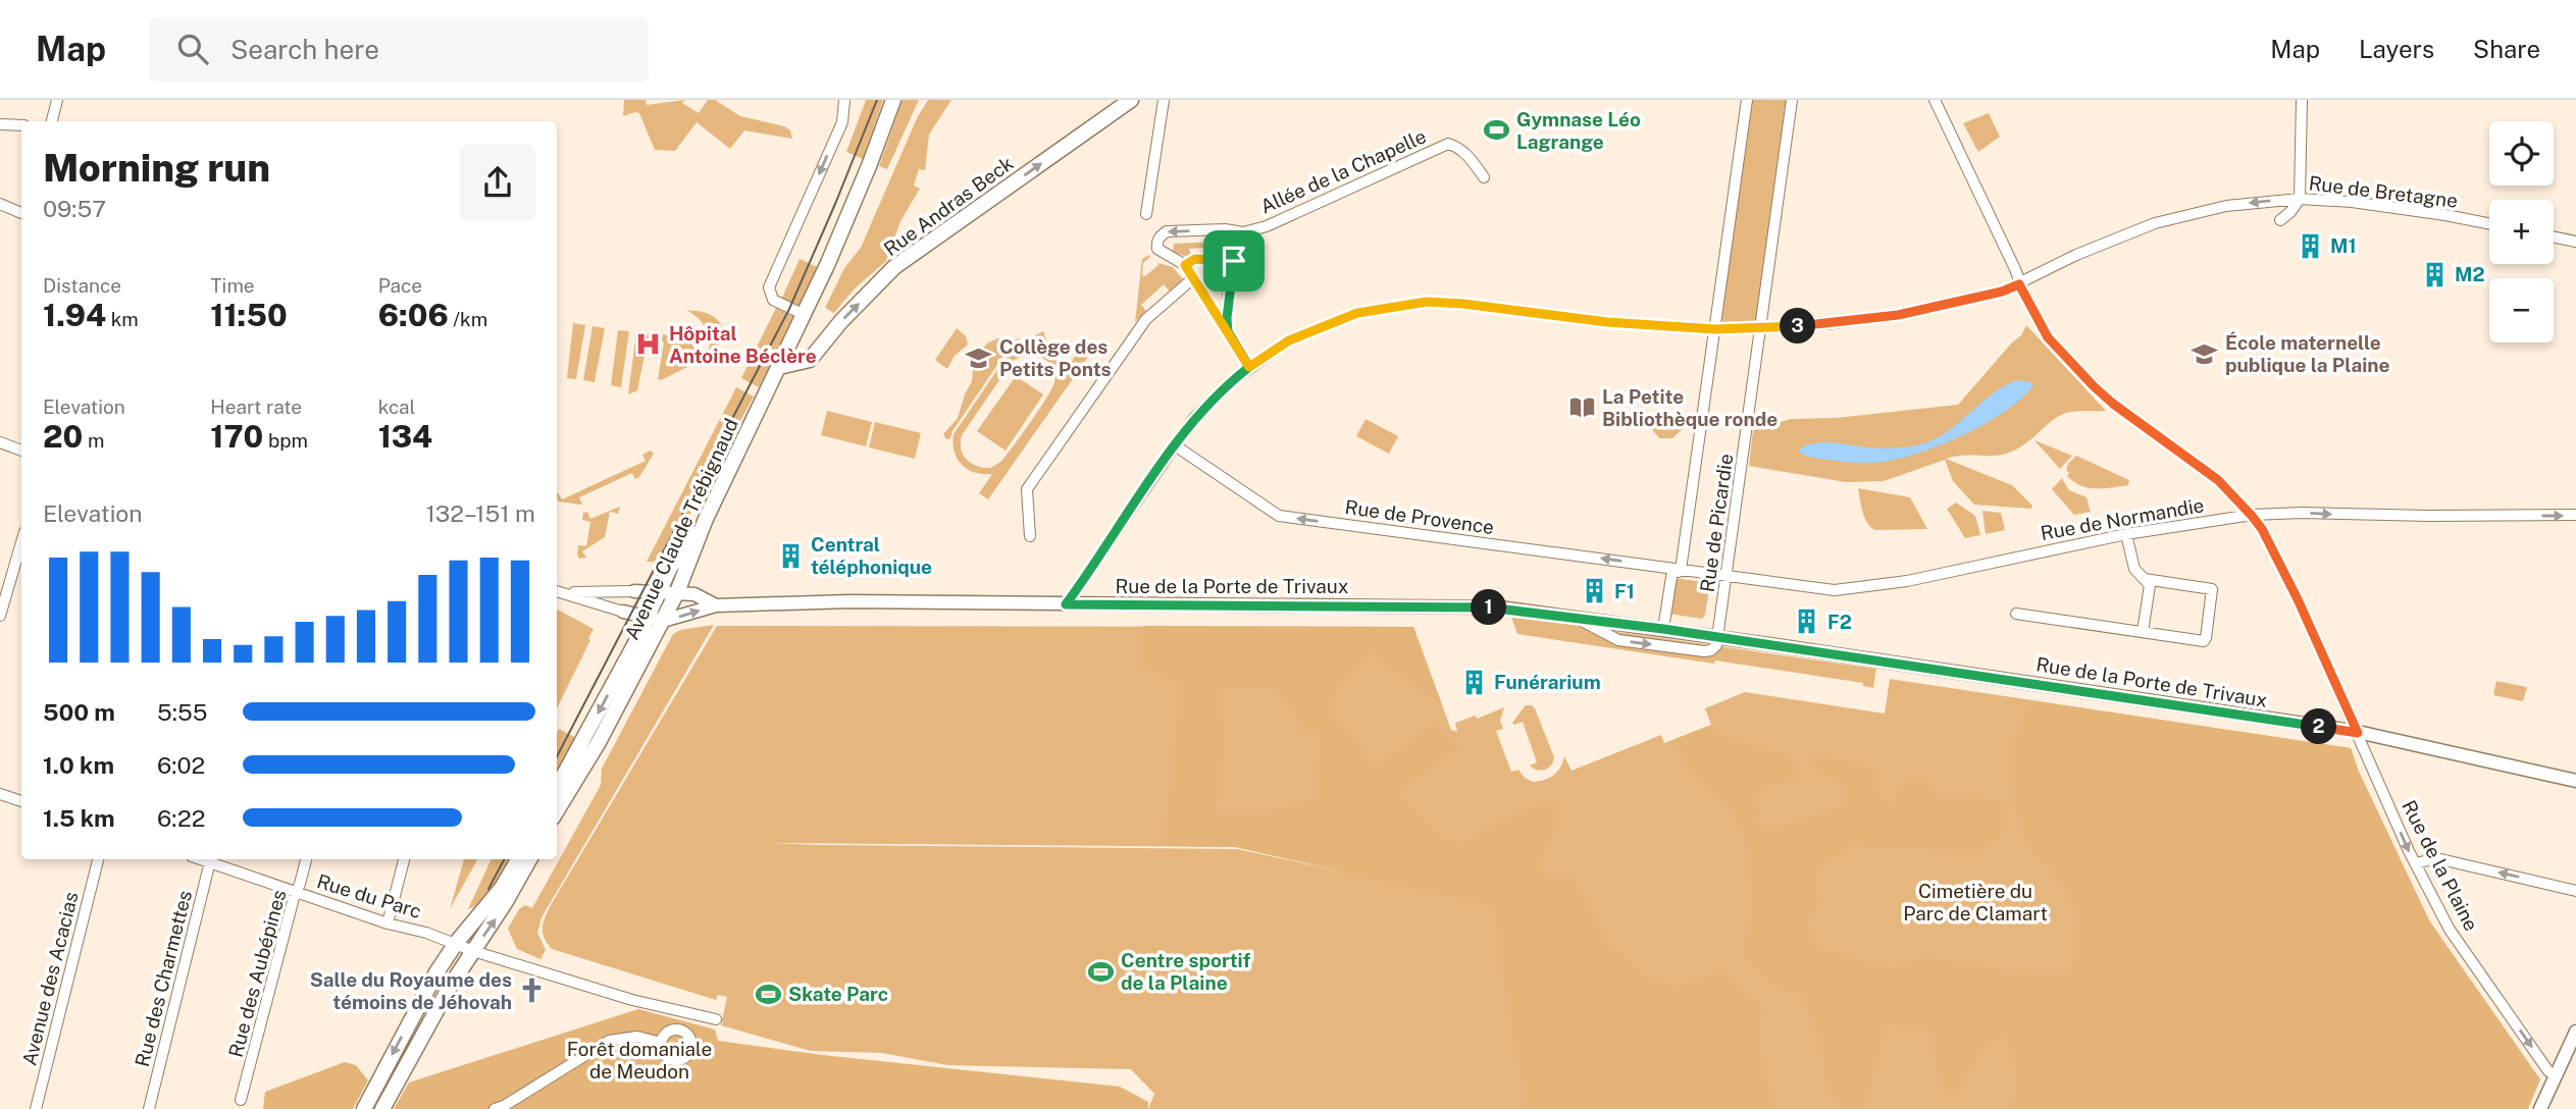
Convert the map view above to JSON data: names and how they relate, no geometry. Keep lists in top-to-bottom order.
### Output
{
  "streets": {
    "main road": ["Rue Andras Beck", "Avenue Claude Trébignaud"],
    "street": [
      "Allée de la Chapelle",
      "Rue de Bretagne",
      "Rue de Provence",
      "Rue de Normandie",
      "Rue de Picardie",
      "Rue de la Porte de Trivaux",
      "Rue de la Plaine",
      "Rue du Parc",
      "Rue des Aubépines",
      "Avenue des Acacias",
      "Rue des Charmettes"
    ]
  },
  "crossings": [
    ["Rue de Bretagne", "Rue de Provence"],
    ["Rue de Bretagne", "Rue de Picardie"],
    ["Rue de Bretagne", "Rue de la Porte de Trivaux"],
    ["Rue de Bretagne", "Rue de la Plaine"],
    ["Rue Andras Beck", "Avenue Claude Trébignaud"],
    ["Rue de Provence", "Rue de Normandie"],
    ["Rue de Normandie", "Rue de Picardie"],
    ["Rue de Normandie", "Rue de la Plaine"],
    ["Rue de Picardie", "Rue de la Porte de Trivaux"],
    ["Avenue Claude Trébignaud", "Rue de la Porte de Trivaux"],
    ["Rue de la Porte de Trivaux", "Rue de la Plaine"],
    ["Rue du Parc", "Rue des Aubépines"],
    ["Rue du Parc", "Rue des Charmettes"]
  ],
  "one_way": ["Rue Andras Beck", "Rue de Provence", "Rue de Normandie"],
  "parks": ["Cimetière du Parc de Clamart", "Forêt domaniale de Meudon"],
  "places": {
    "sports": ["Gymnase Léo Lagrange", "Centre sportif de la Plaine", "Skate Parc"],
    "building": [
      "M1",
      "M2",
      "Central téléphonique",
      "F1",
      "F2",
      "Funérarium"
    ],
    "hospital": ["Hôpital Antoine Béclère"],
    "school or university": ["École maternelle publique la Plaine", "Collège des Petits Ponts"],
    "library": ["La Petite Bibliothèque ronde"],
    "church": ["Salle du Royaume des témoins de Jéhovah"]
  },
  "page": {
    "header": "Map",
    "search": "Search here",
    "nav": ["Map", "Layers", "Share"],
    "map_buttons": ["+", "−"],
    "heading": ["Morning run", "09:57"],
    "stats": [
      ["Distance", "1.94 km"],
      ["Time", "11:50"],
      ["Pace", "6:06 /km"],
      ["Elevation", "20 m"],
      ["Heart rate", "170 bpm"],
      ["kcal", "134"]
    ],
    "pins": ["3", "1", "2"],
    "chart": ["Elevation", "132–151 m"],
    "list": [
      {
        "name": "500 m",
        "note": "5:55"
      },
      {
        "name": "1.0 km",
        "note": "6:02"
      },
      {
        "name": "1.5 km",
        "note": "6:22"
      }
    ]
  }
}
